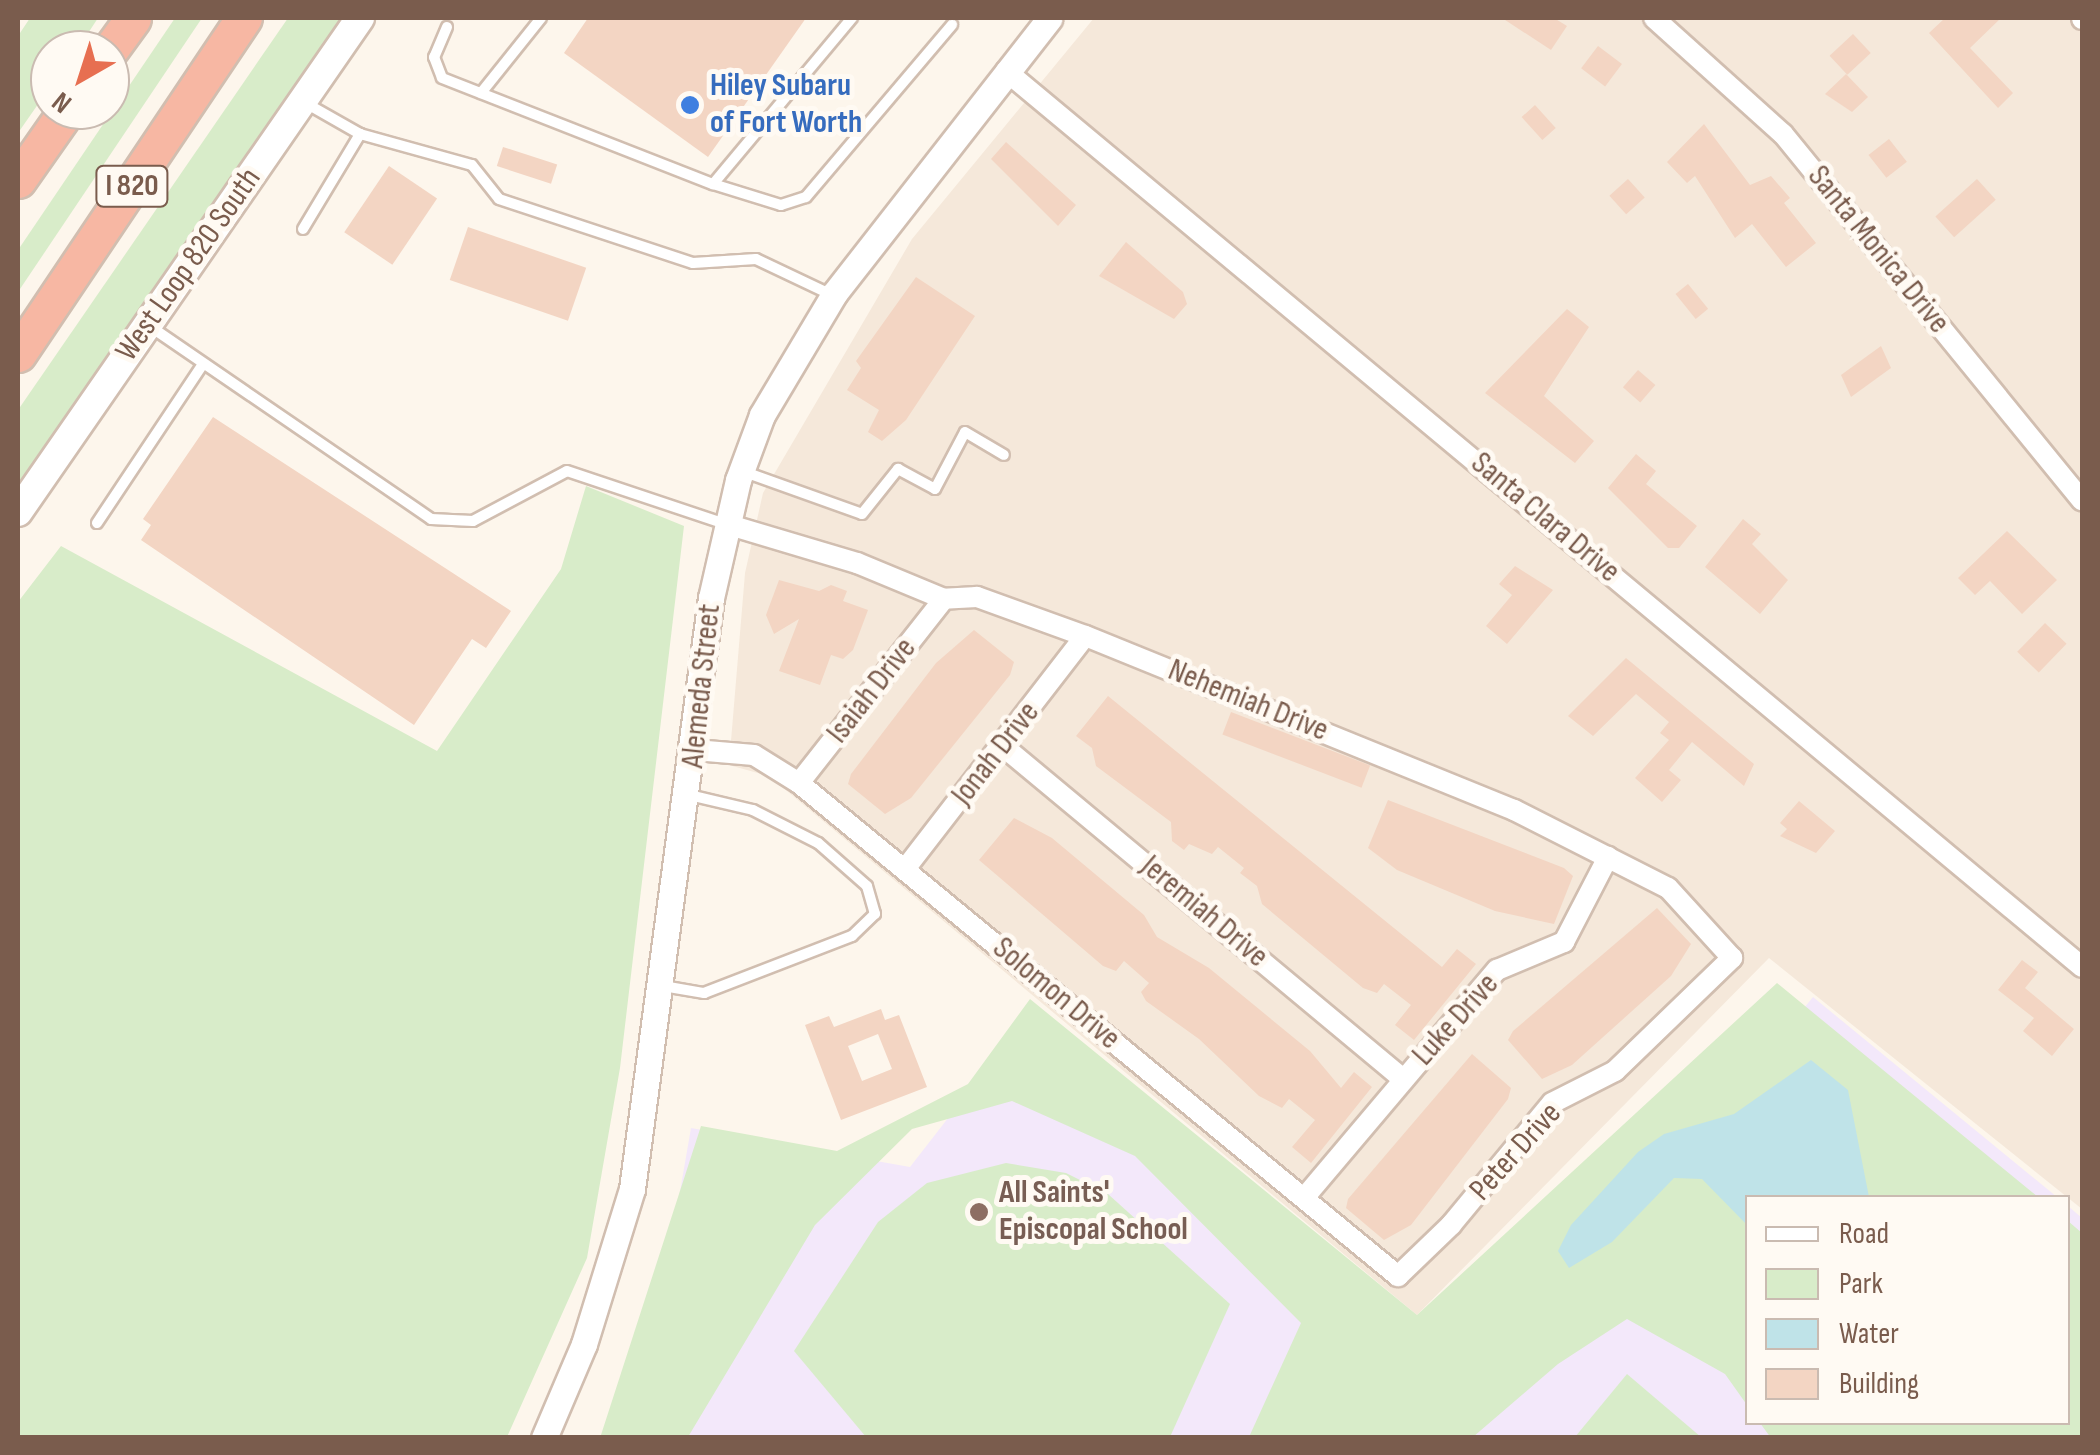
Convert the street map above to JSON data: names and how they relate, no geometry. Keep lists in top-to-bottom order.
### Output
{
  "streets": {
    "highway": ["I 820"],
    "main road": ["West Loop 820 South"],
    "street": [
      "Santa Monica Drive",
      "Santa Clara Drive",
      "Alemeda Street",
      "Isaiah Drive",
      "Nehemiah Drive",
      "Jonah Drive",
      "Jeremiah Drive",
      "Solomon Drive",
      "Luke Drive",
      "Peter Drive"
    ]
  },
  "crossings": [
    ["Santa Clara Drive", "Alemeda Street"],
    ["Alemeda Street", "Nehemiah Drive"],
    ["Alemeda Street", "Solomon Drive"],
    ["Isaiah Drive", "Nehemiah Drive"],
    ["Isaiah Drive", "Solomon Drive"],
    ["Nehemiah Drive", "Jonah Drive"],
    ["Nehemiah Drive", "Luke Drive"],
    ["Nehemiah Drive", "Peter Drive"],
    ["Jonah Drive", "Jeremiah Drive"],
    ["Jonah Drive", "Solomon Drive"],
    ["Jeremiah Drive", "Luke Drive"],
    ["Solomon Drive", "Luke Drive"],
    ["Solomon Drive", "Peter Drive"]
  ],
  "places": ["Hiley Subaru of Fort Worth", "All Saints' Episcopal School"],
  "legend": [
    "Road",
    "Park",
    "Water",
    "Building"
  ],
  "north": "bottom left"
}
